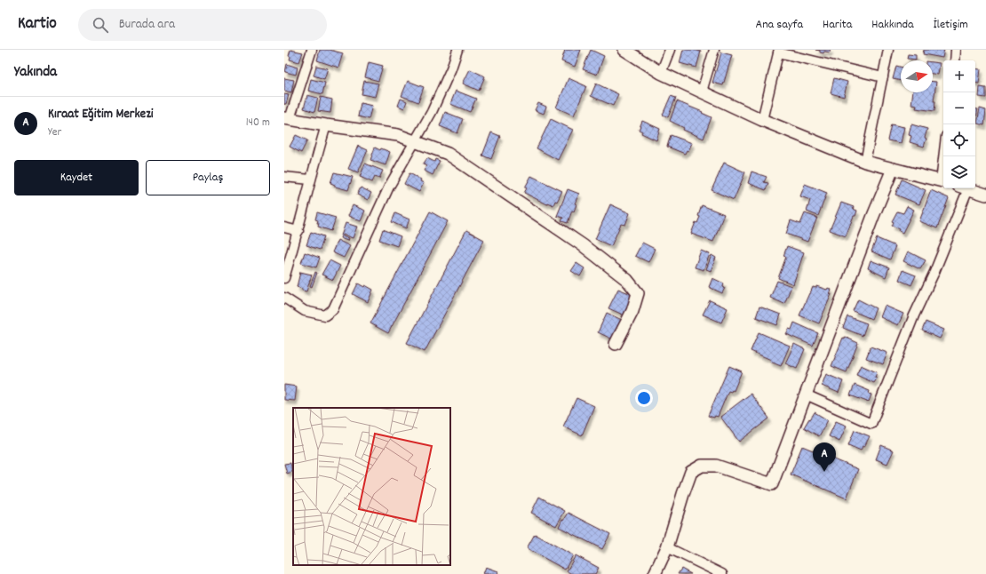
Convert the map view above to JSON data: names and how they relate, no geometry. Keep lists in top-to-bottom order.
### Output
{
  "north": "right",
  "page": {
    "header": "Kartio",
    "search": "Burada ara",
    "nav": [
      "Ana sayfa",
      "Harita",
      "Hakkında",
      "İletişim"
    ],
    "heading": "Yakında",
    "map_buttons": ["+", "−"],
    "list": [
      {
        "mark": "A",
        "name": "Kıraat Eğitim Merkezi",
        "note": "Yer",
        "value": "140 m"
      }
    ],
    "buttons": ["Kaydet", "Paylaş"],
    "pins": "A"
  }
}
